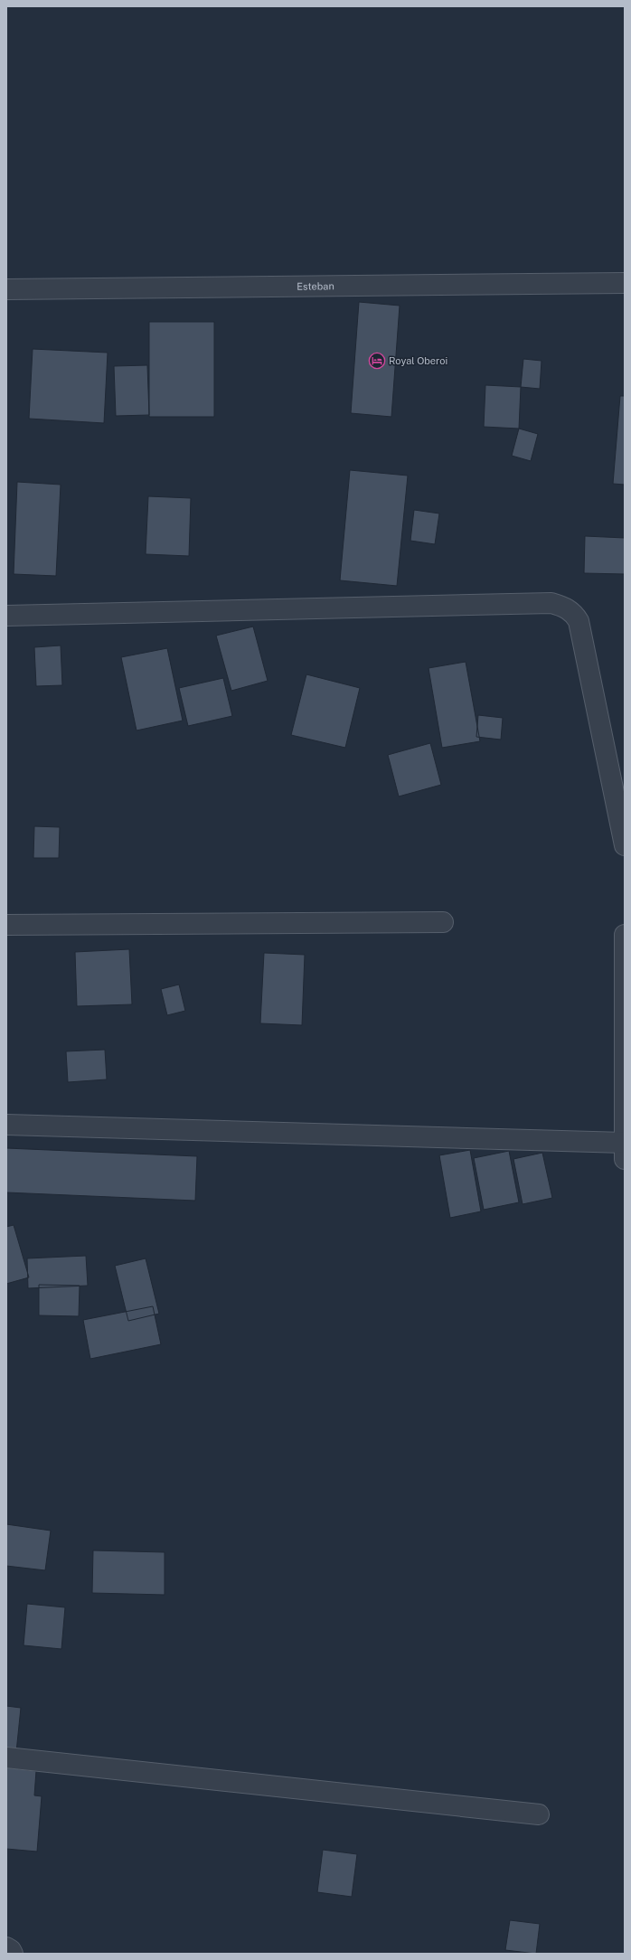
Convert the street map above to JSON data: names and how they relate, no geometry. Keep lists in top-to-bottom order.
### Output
{
  "streets": {
    "street": ["Esteban"]
  },
  "places": {
    "hotel": ["Royal Oberoi"]
  }
}
